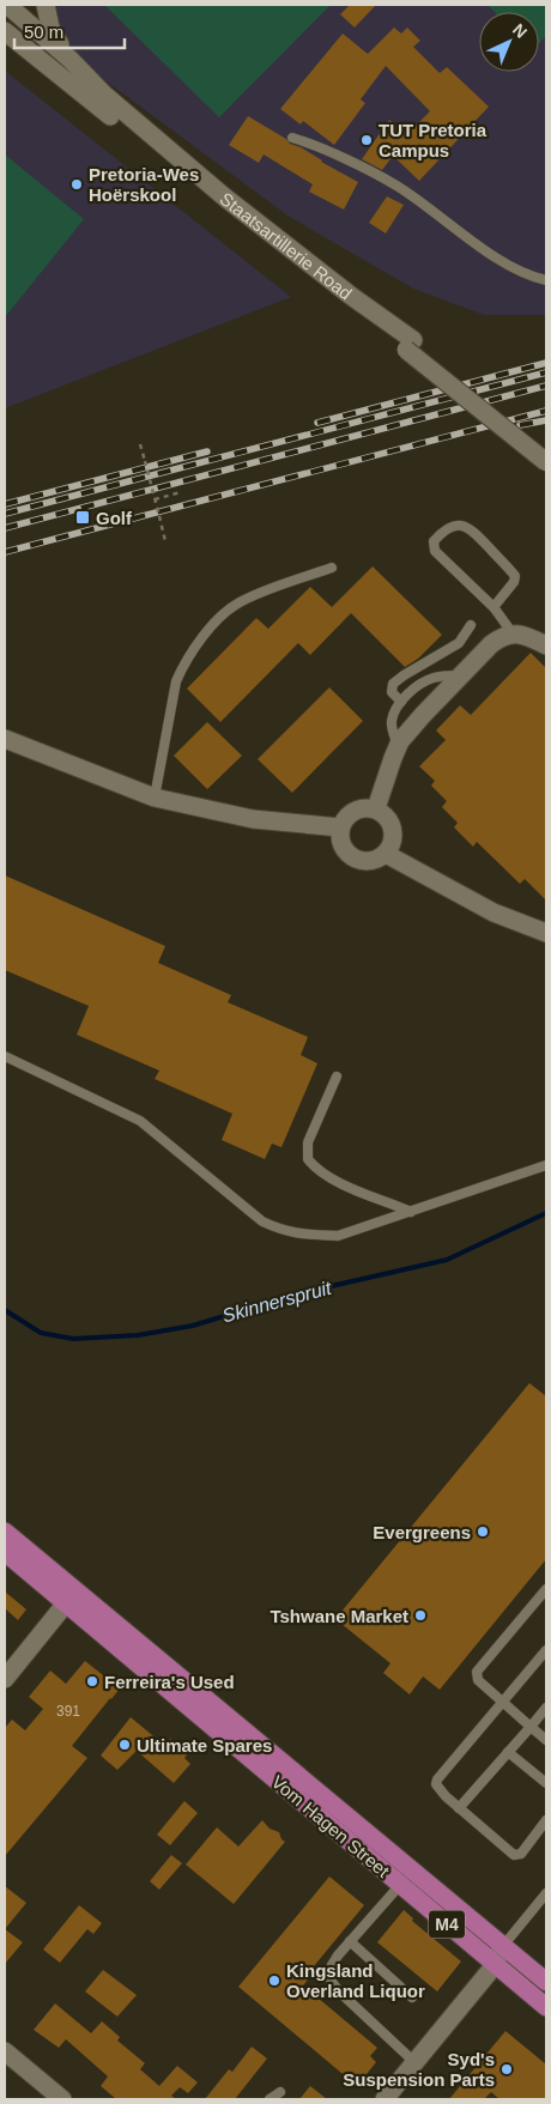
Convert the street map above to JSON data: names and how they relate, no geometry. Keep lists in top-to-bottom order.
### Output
{
  "streets": {
    "main road": ["Vom Hagen Street", "M4"],
    "street": ["Staatsartillerie Road"]
  },
  "water": ["Skinnerspruit"],
  "places": {
    "other": [
      "TUT Pretoria Campus",
      "Pretoria-Wes Hoërskool",
      "Evergreens",
      "Tshwane Market",
      "Ferreira's Used",
      "Ultimate Spares",
      "Kingsland Overland Liquor",
      "Syd's Suspension Parts"
    ],
    "transit": ["Golf"]
  },
  "house_numbers": ["391"],
  "scale_bar": "50 m",
  "north": "top right"
}
